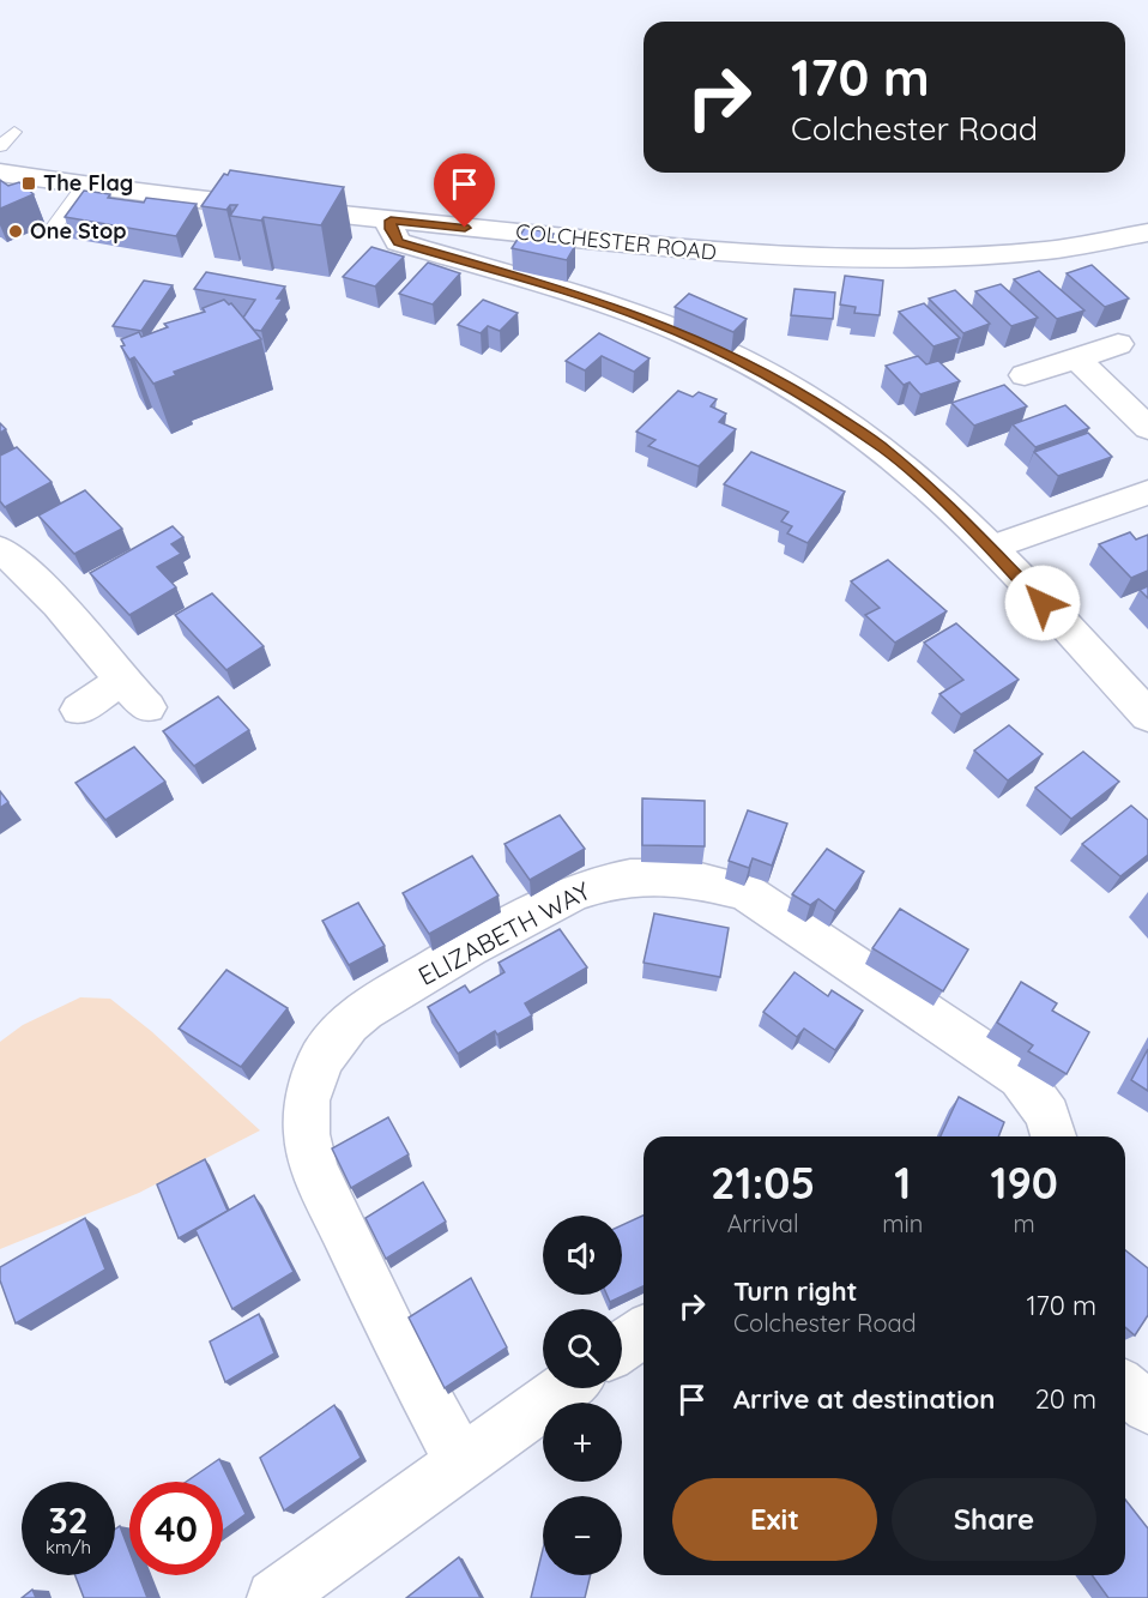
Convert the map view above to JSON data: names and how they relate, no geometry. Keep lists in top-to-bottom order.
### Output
{
  "streets": {
    "street": ["COLCHESTER ROAD", "ELIZABETH WAY"]
  },
  "places": {
    "transit": ["The Flag"],
    "other": ["One Stop"]
  },
  "page": {
    "turn": ["170 m", "Colchester Road"],
    "eta": [
      "21:05",
      "Arrival",
      "1",
      "min",
      "190",
      "m"
    ],
    "map_buttons": ["+", "−"],
    "list": [
      {
        "name": "Turn right",
        "note": "Colchester Road",
        "value": "170 m"
      },
      {
        "name": "Arrive at destination",
        "value": "20 m"
      }
    ],
    "buttons": ["Exit", "Share"],
    "speed": "32 km/h",
    "limit": "40"
  }
}
